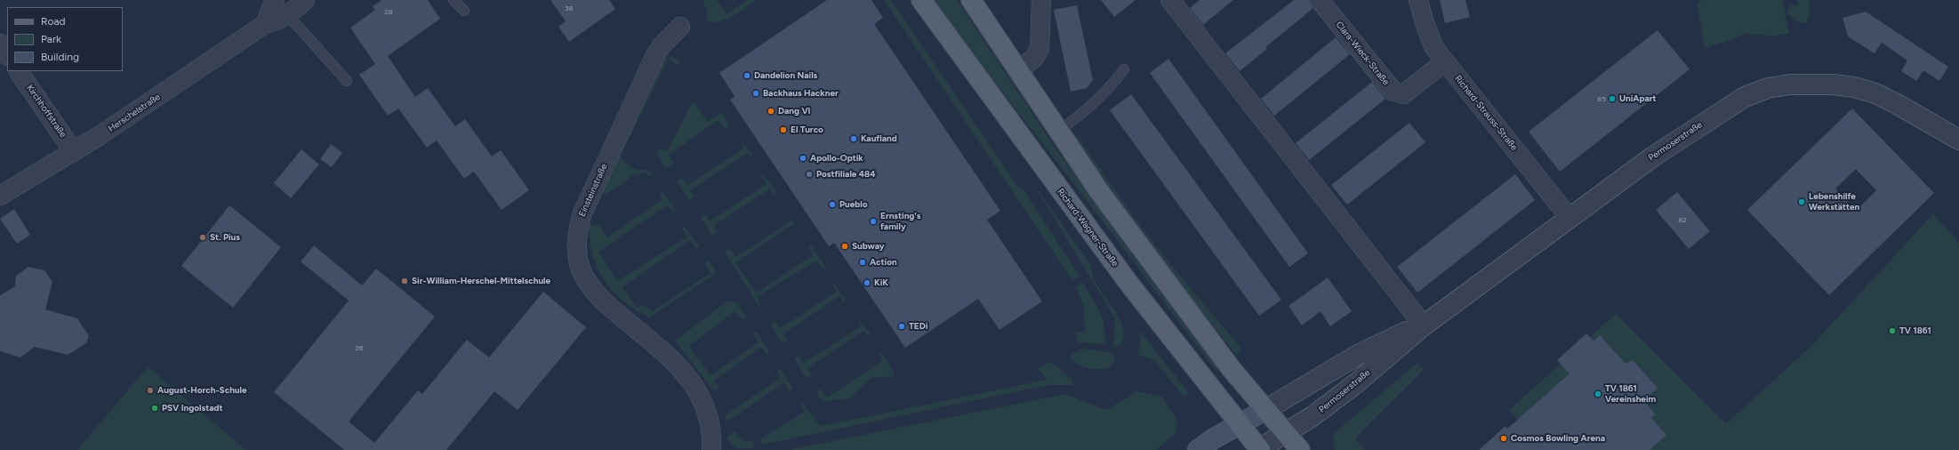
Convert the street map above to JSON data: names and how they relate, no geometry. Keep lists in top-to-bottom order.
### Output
{
  "streets": {
    "main road": ["Richard-Wagner-Straße"],
    "street": [
      "Clara-Wieck-Straße",
      "Kirchhoffstraße",
      "Herschelstraße",
      "Richard-Strauss-Straße",
      "Permoserstraße",
      "Einsteinstraße"
    ]
  },
  "crossings": [
    ["Clara-Wieck-Straße", "Richard-Strauss-Straße"],
    ["Kirchhoffstraße", "Herschelstraße"],
    ["Richard-Strauss-Straße", "Permoserstraße"],
    ["Permoserstraße", "Richard-Wagner-Straße"]
  ],
  "places": [
    "Dandelion Nails",
    "Backhaus Hackner",
    "UniApart",
    "Dang VI",
    "El Turco",
    "Kaufland",
    "Apollo-Optik",
    "Postfiliale 484",
    "Lebenshilfe Werkstätten",
    "Pueblo",
    "Ernsting's family",
    "St. Pius",
    "Subway",
    "Action",
    "Sir-William-Herschel-Mittelschule",
    "KiK",
    "TEDi",
    "TV 1861",
    "August-Horch-Schule",
    "TV 1861 Vereinsheim",
    "PSV Ingolstadt",
    "Cosmos Bowling Arena"
  ],
  "house_numbers": [
    "38",
    "28",
    "85",
    "82",
    "26"
  ],
  "legend": ["Road", "Park", "Building"]
}
